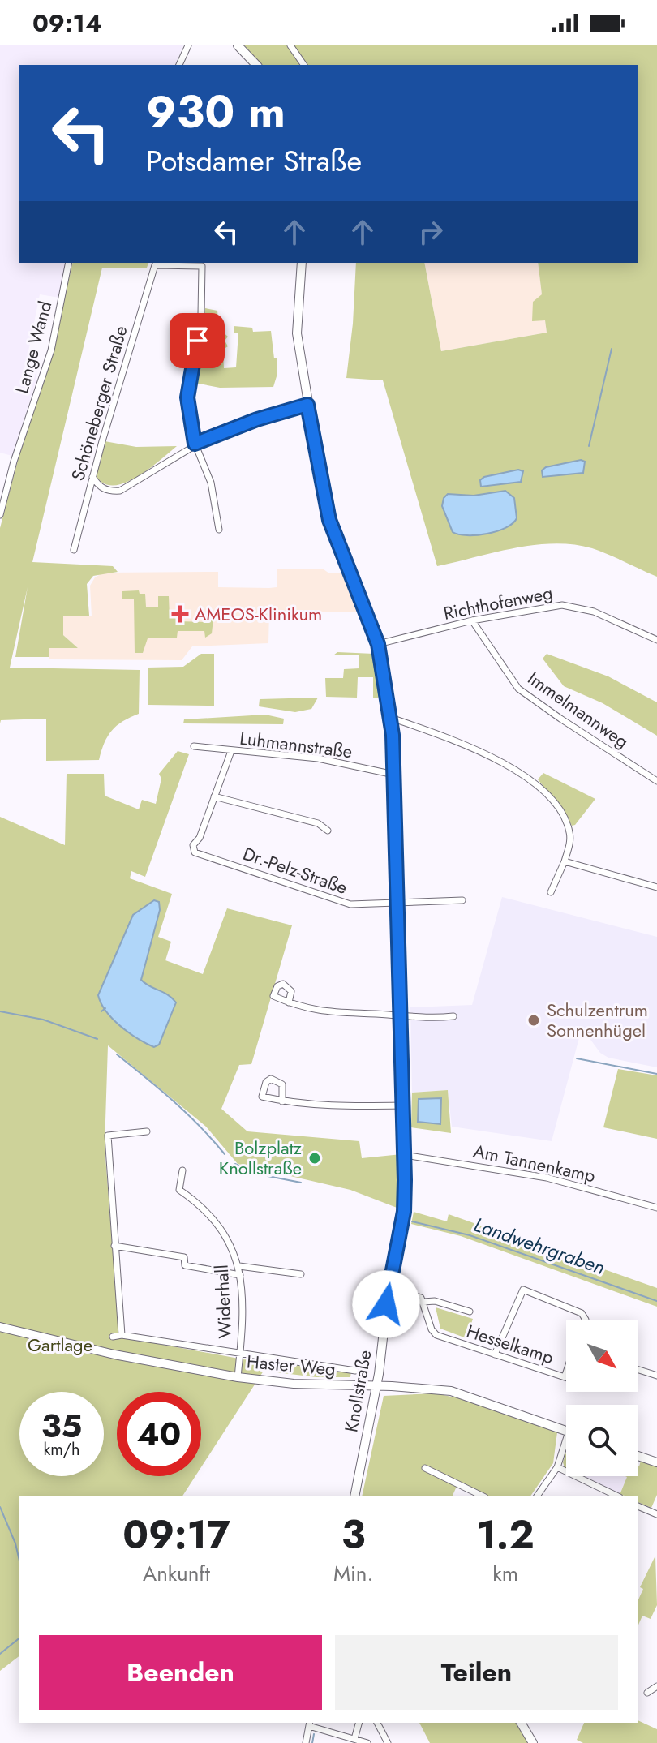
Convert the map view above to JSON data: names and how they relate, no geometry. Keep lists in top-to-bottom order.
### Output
{
  "streets": {
    "street": [
      "Lange Wand",
      "Schöneberger Straße",
      "Richthofenweg",
      "Immelmannweg",
      "Luhmannstraße",
      "Dr.-Pelz-Straße",
      "Am Tannenkamp",
      "Widerhall",
      "Hesselkamp",
      "Haster Weg",
      "Knollstraße"
    ]
  },
  "crossings": [
    ["Richthofenweg", "Immelmannweg"],
    ["Richthofenweg", "Knollstraße"],
    ["Luhmannstraße", "Knollstraße"],
    ["Dr.-Pelz-Straße", "Knollstraße"],
    ["Am Tannenkamp", "Knollstraße"],
    ["Widerhall", "Haster Weg"],
    ["Hesselkamp", "Knollstraße"],
    ["Haster Weg", "Knollstraße"]
  ],
  "water": ["Landwehrgraben"],
  "parks": ["Gartlage"],
  "places": {
    "health": ["AMEOS-Klinikum"],
    "other": ["Schulzentrum Sonnenhügel", "Bolzplatz Knollstraße"]
  },
  "north": "bottom right",
  "page": {
    "status": "09:14",
    "turn": ["930 m", "Potsdamer Straße"],
    "speed": "35 km/h",
    "limit": "40",
    "eta": [
      "09:17",
      "Ankunft",
      "3",
      "Min.",
      "1.2",
      "km"
    ],
    "buttons": ["Beenden", "Teilen"]
  }
}
